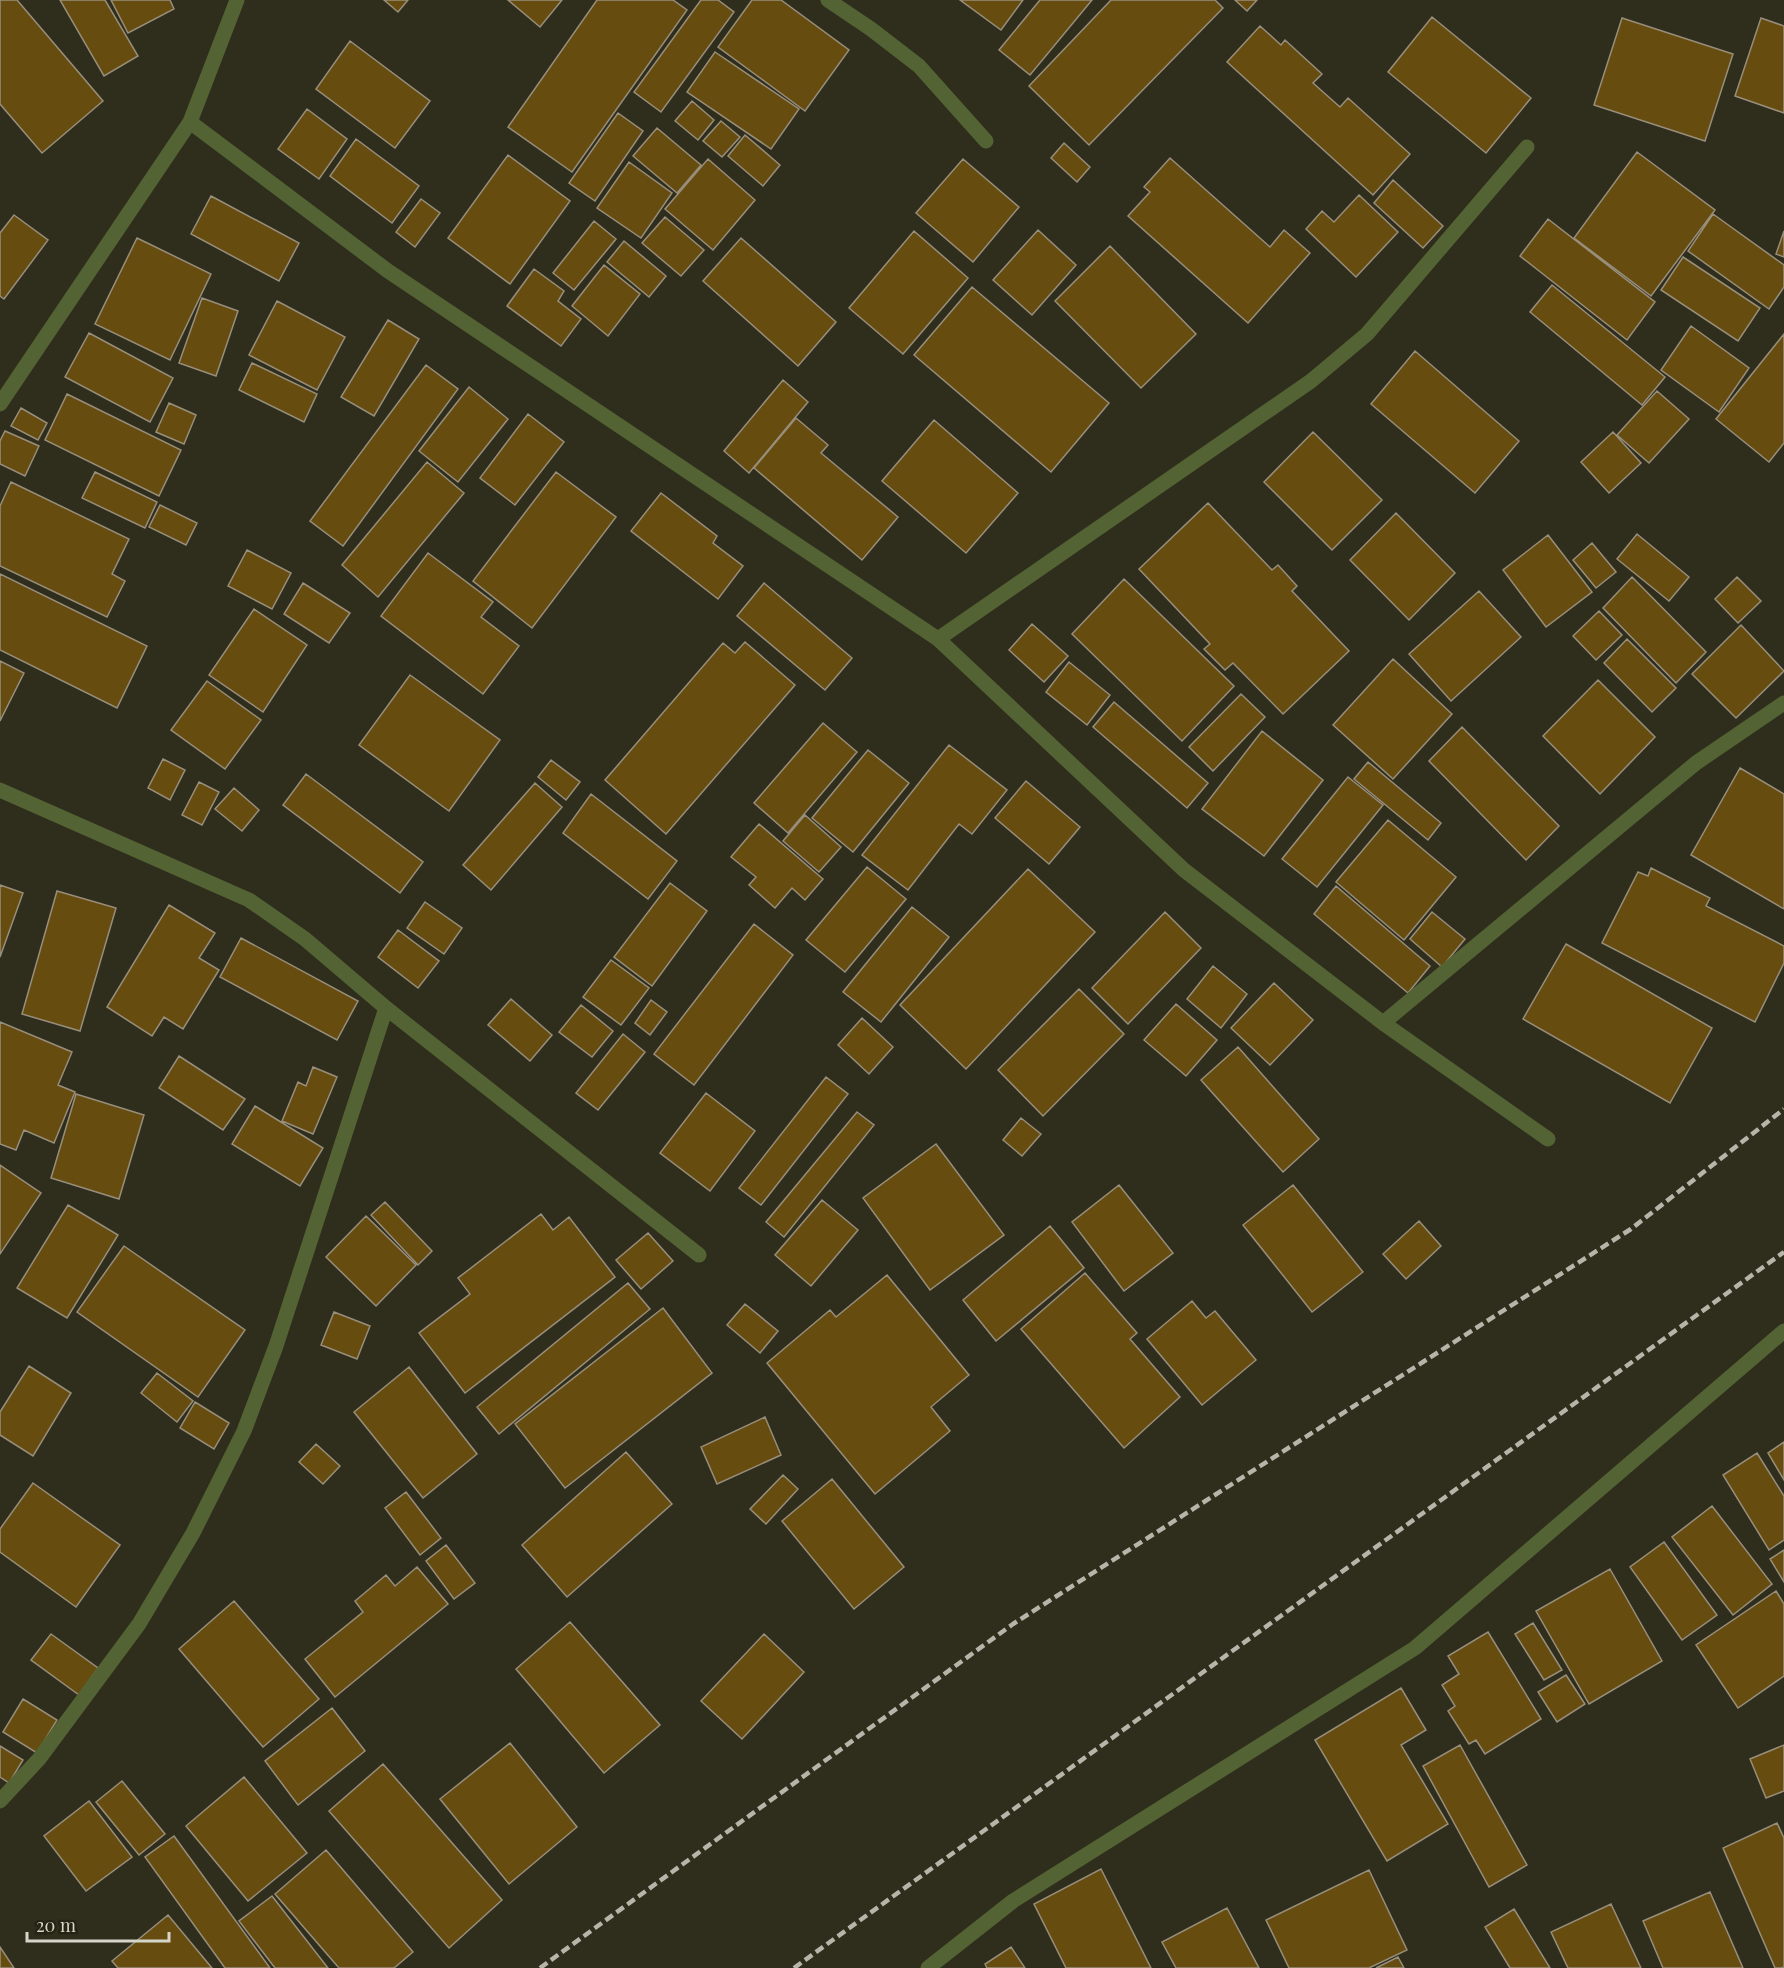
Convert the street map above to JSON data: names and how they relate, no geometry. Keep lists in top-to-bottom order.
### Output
{
  "scale_bar": "20 m"
}
